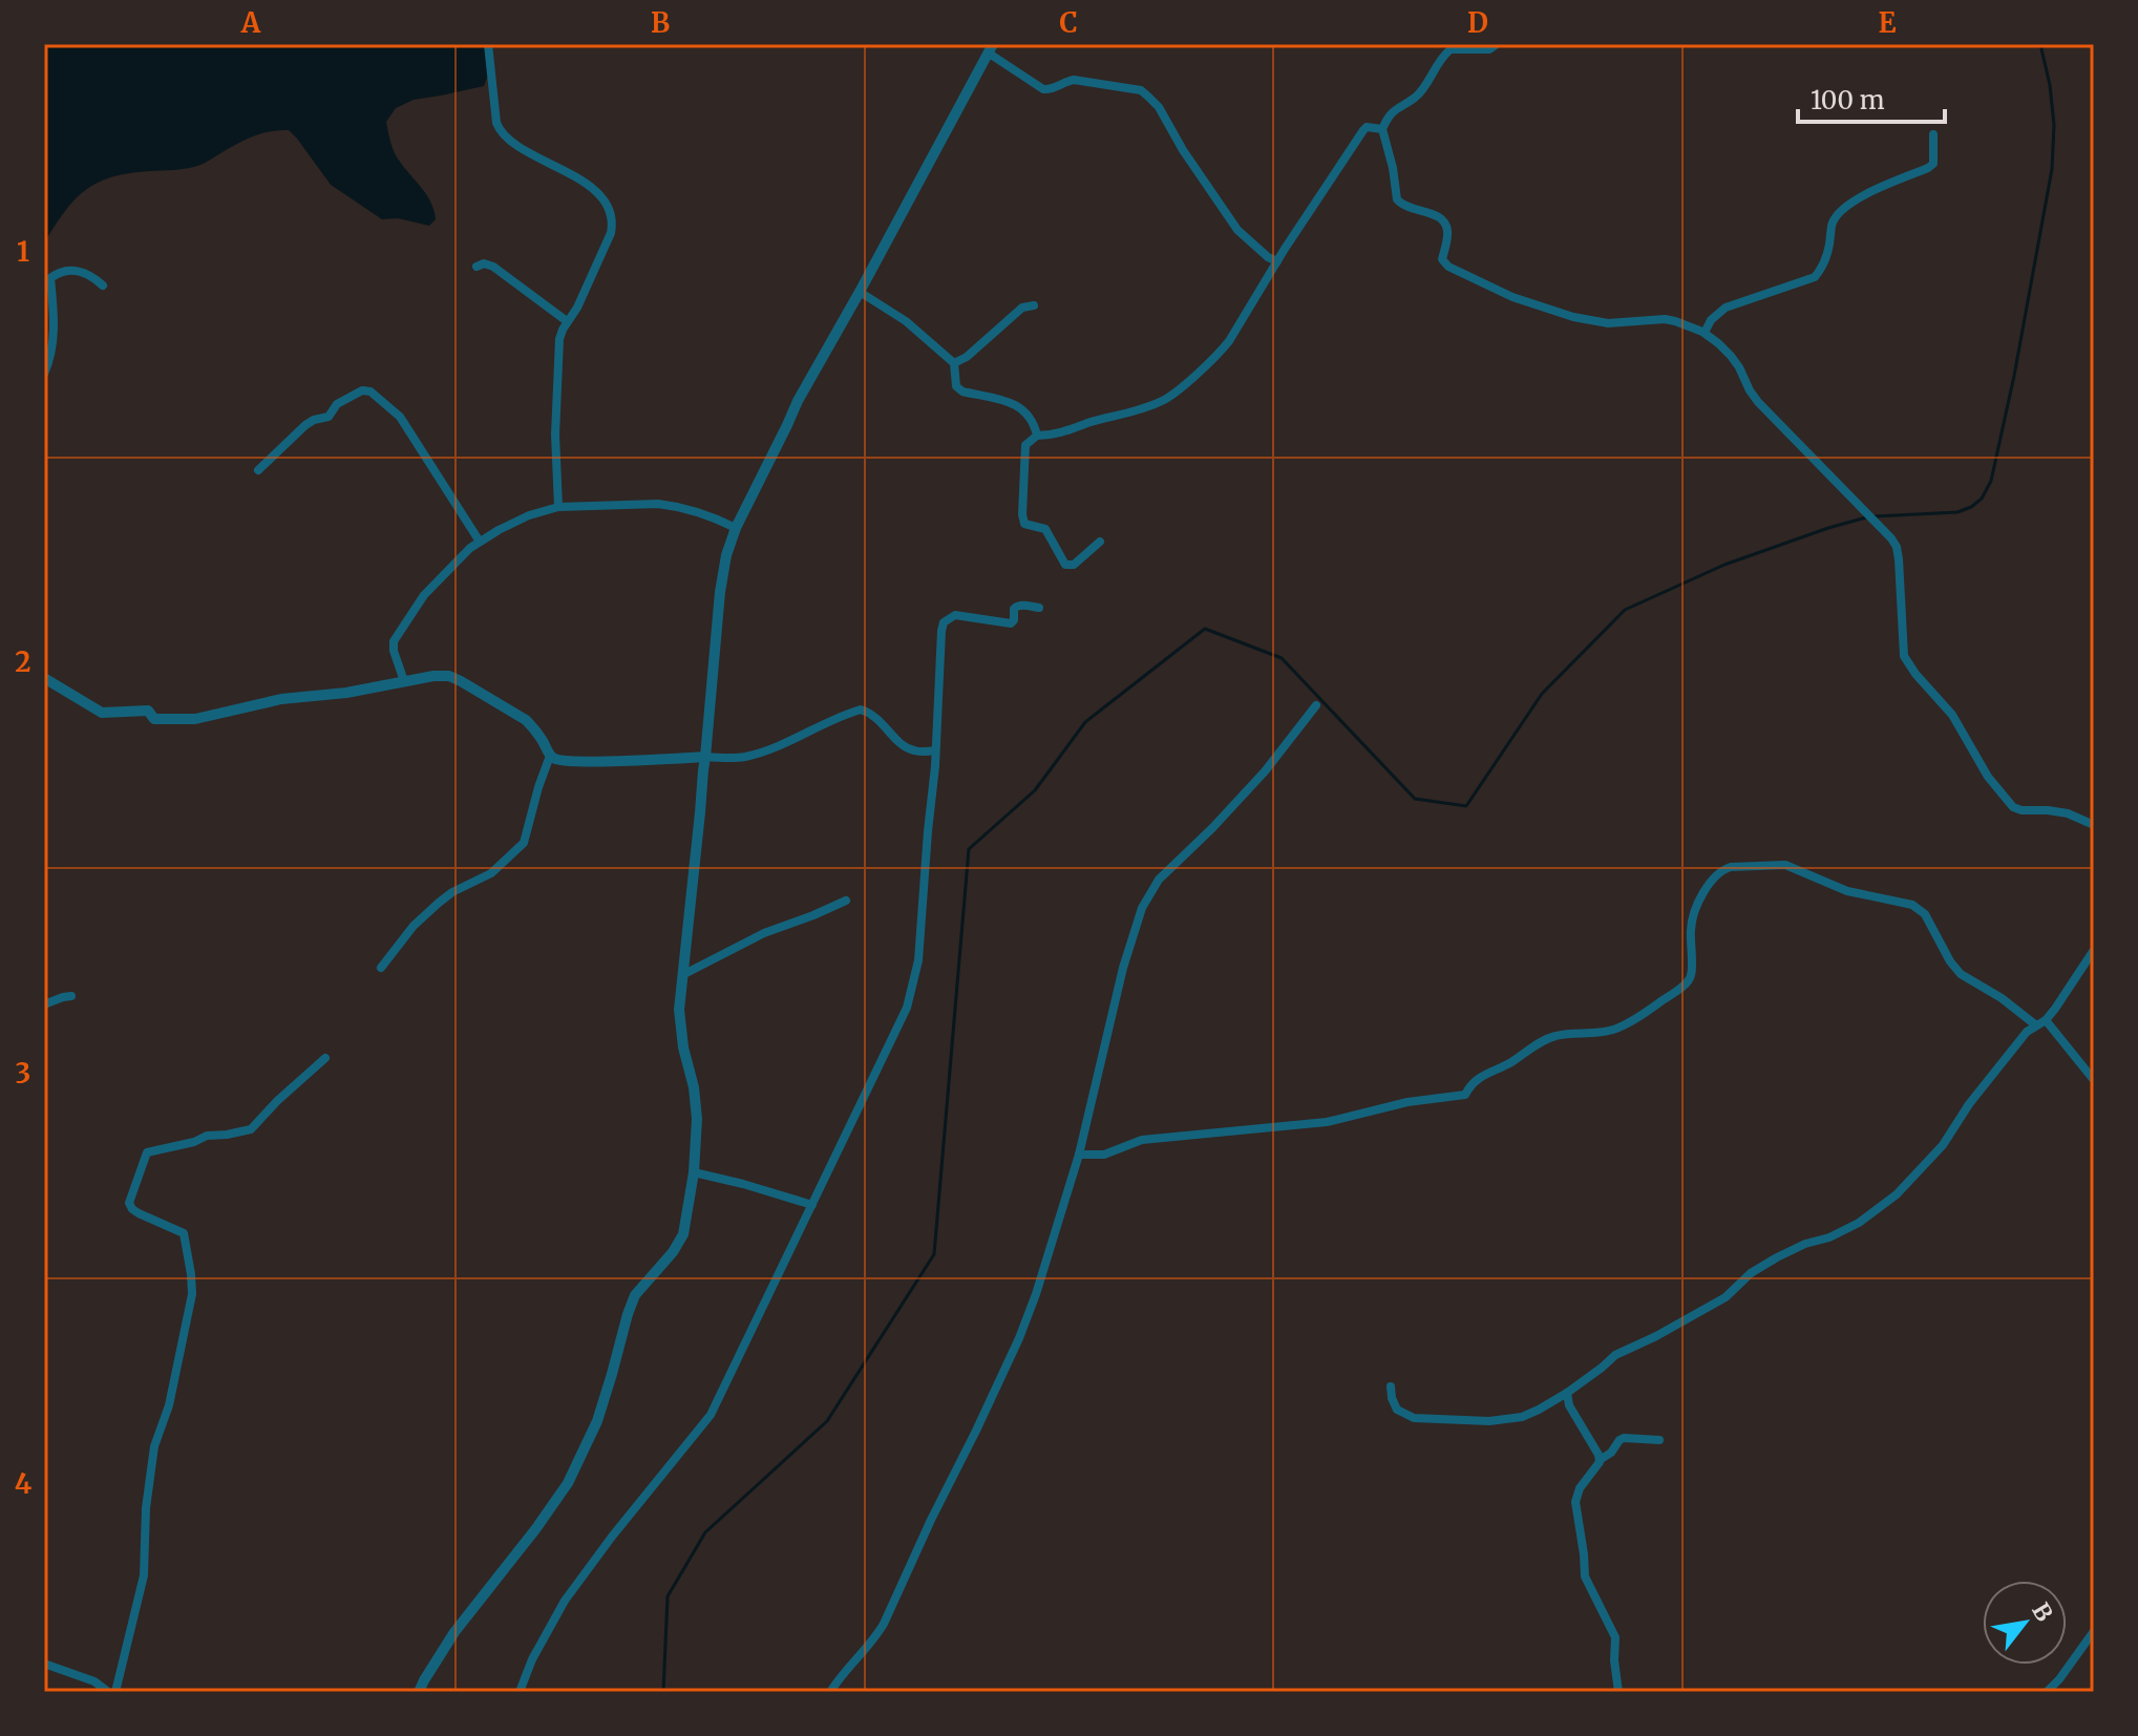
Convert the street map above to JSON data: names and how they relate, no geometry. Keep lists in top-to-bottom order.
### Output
{
  "scale_bar": "100 m",
  "north": "top right",
  "grid": {
    "columns": [
      "A",
      "B",
      "C",
      "D",
      "E"
    ],
    "rows": [
      "1",
      "2",
      "3",
      "4"
    ]
  }
}
